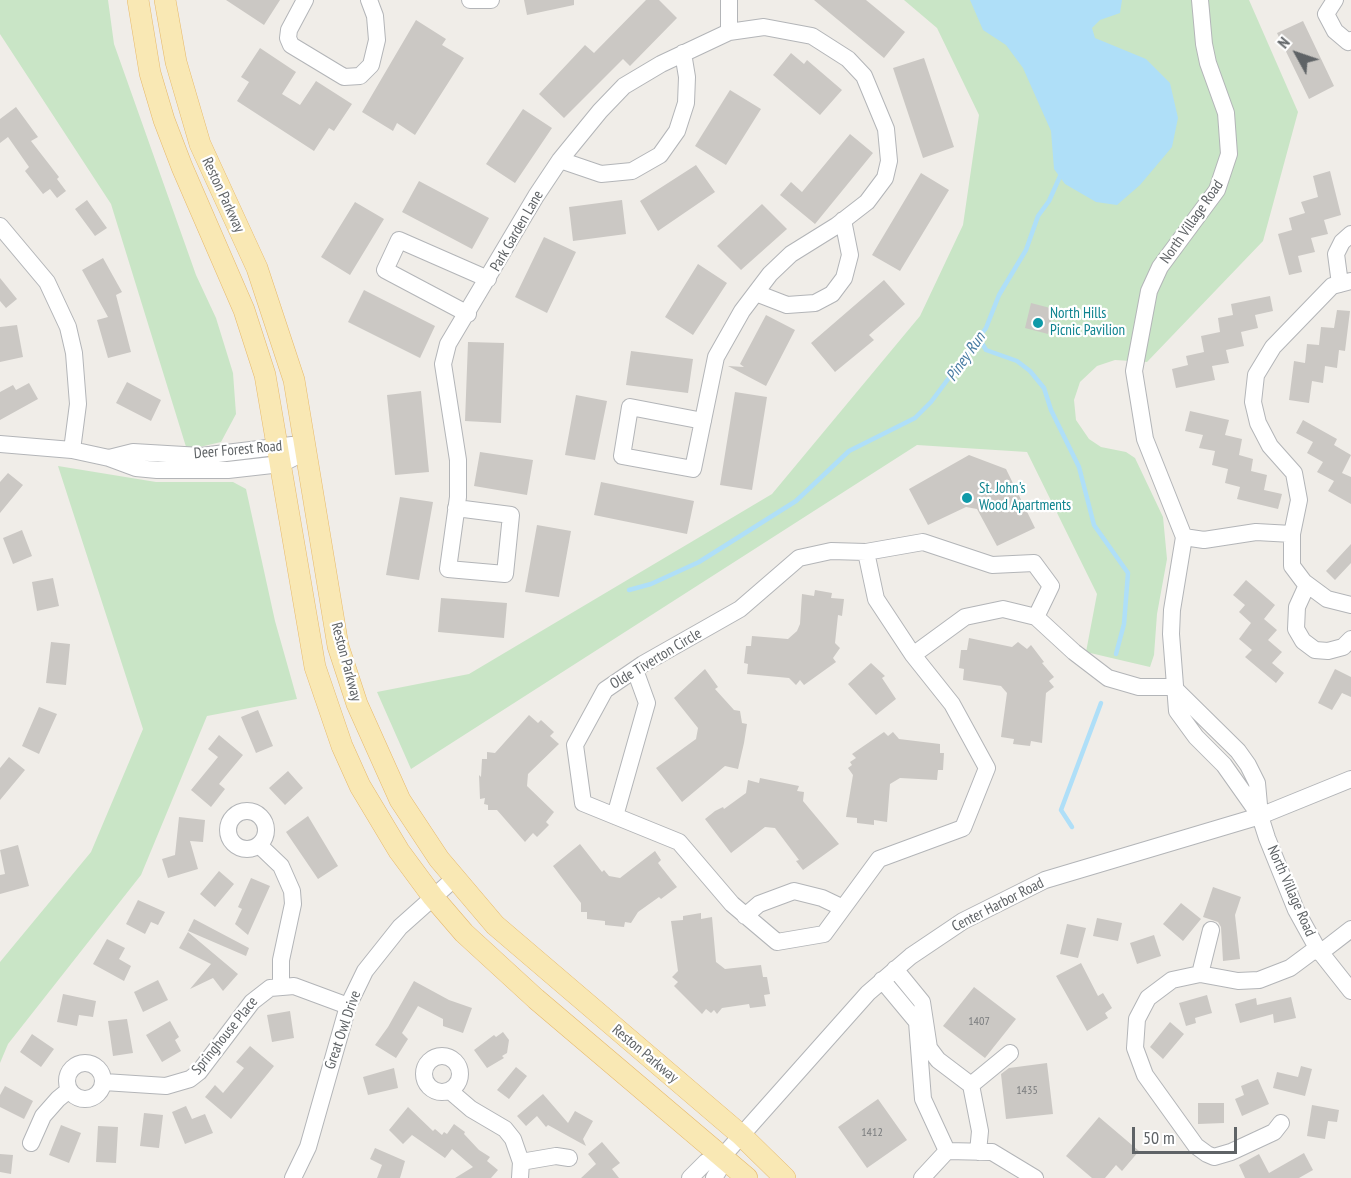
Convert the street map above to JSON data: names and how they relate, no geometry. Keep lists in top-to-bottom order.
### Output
{
  "streets": {
    "main road": ["Reston Parkway"],
    "street": [
      "North Village Road",
      "Park Garden Lane",
      "Deer Forest Road",
      "Olde Tiverton Circle",
      "Center Harbor Road",
      "Great Owl Drive",
      "Springhouse Place"
    ]
  },
  "crossings": [
    ["Reston Parkway", "Deer Forest Road"],
    ["Reston Parkway", "Center Harbor Road"],
    ["Reston Parkway", "Great Owl Drive"],
    ["North Village Road", "Center Harbor Road"]
  ],
  "water": ["Piney Run"],
  "places": ["North Hills Picnic Pavilion", "St. John's Wood Apartments"],
  "house_numbers": ["1407", "1435", "1412"],
  "scale_bar": "50 m",
  "north": "top left"
}
